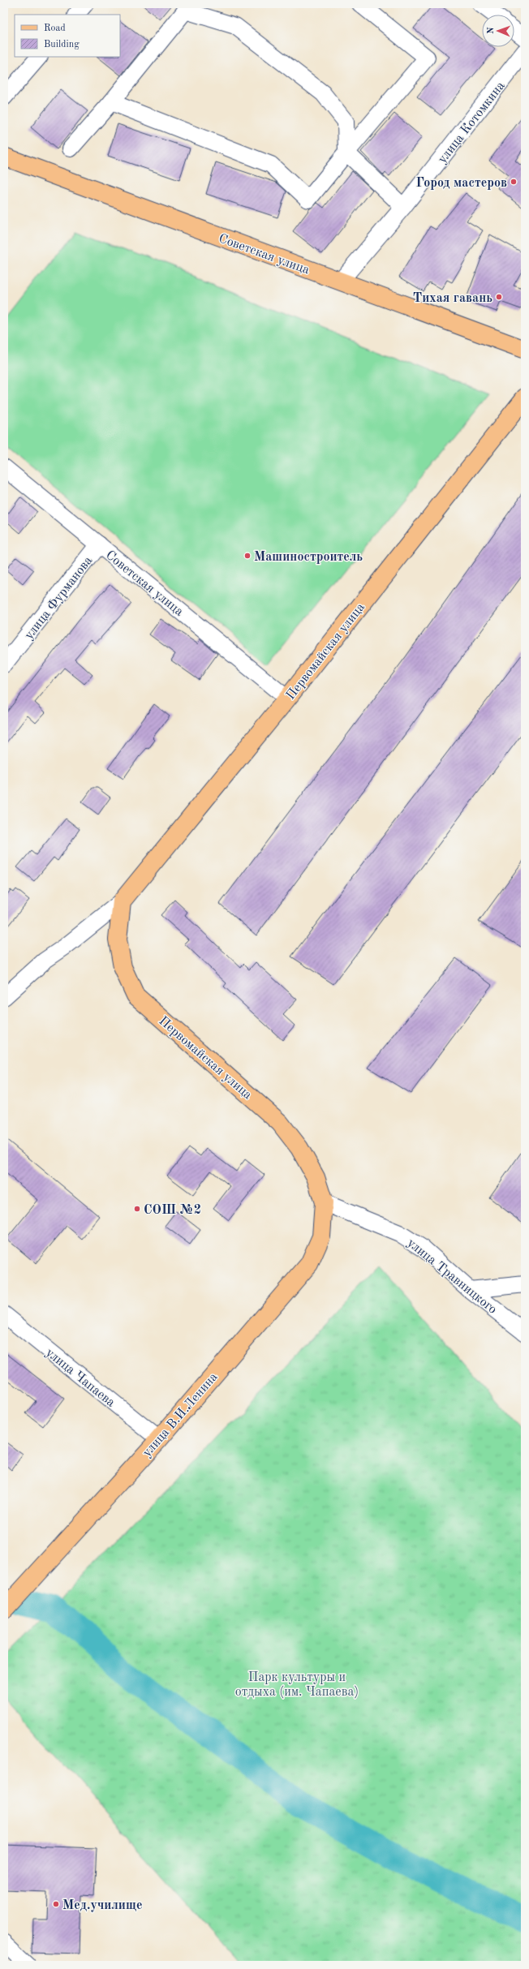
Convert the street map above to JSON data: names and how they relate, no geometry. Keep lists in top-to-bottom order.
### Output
{
  "streets": {
    "main road": ["Советская улица", "Первомайская улица", "улица В.И.Ленина"],
    "street": [
      "улица Котомкина",
      "улица Фурманова",
      "улица Травницкого",
      "улица Чапаева"
    ]
  },
  "crossings": [
    ["улица Котомкина", "Советская улица"],
    ["Советская улица", "улица Фурманова"],
    ["Советская улица", "Первомайская улица"],
    ["Первомайская улица", "улица Травницкого"],
    ["Первомайская улица", "улица В.И.Ленина"],
    ["улица Травницкого", "улица В.И.Ленина"],
    ["улица Чапаева", "улица В.И.Ленина"]
  ],
  "parks": ["Парк культуры и отдыха (им. Чапаева)"],
  "places": [
    "Город мастеров",
    "Тихая гавань",
    "Машиностроитель",
    "СОШ №2",
    "Мед.училище"
  ],
  "legend": ["Road", "Building"],
  "north": "left"
}
